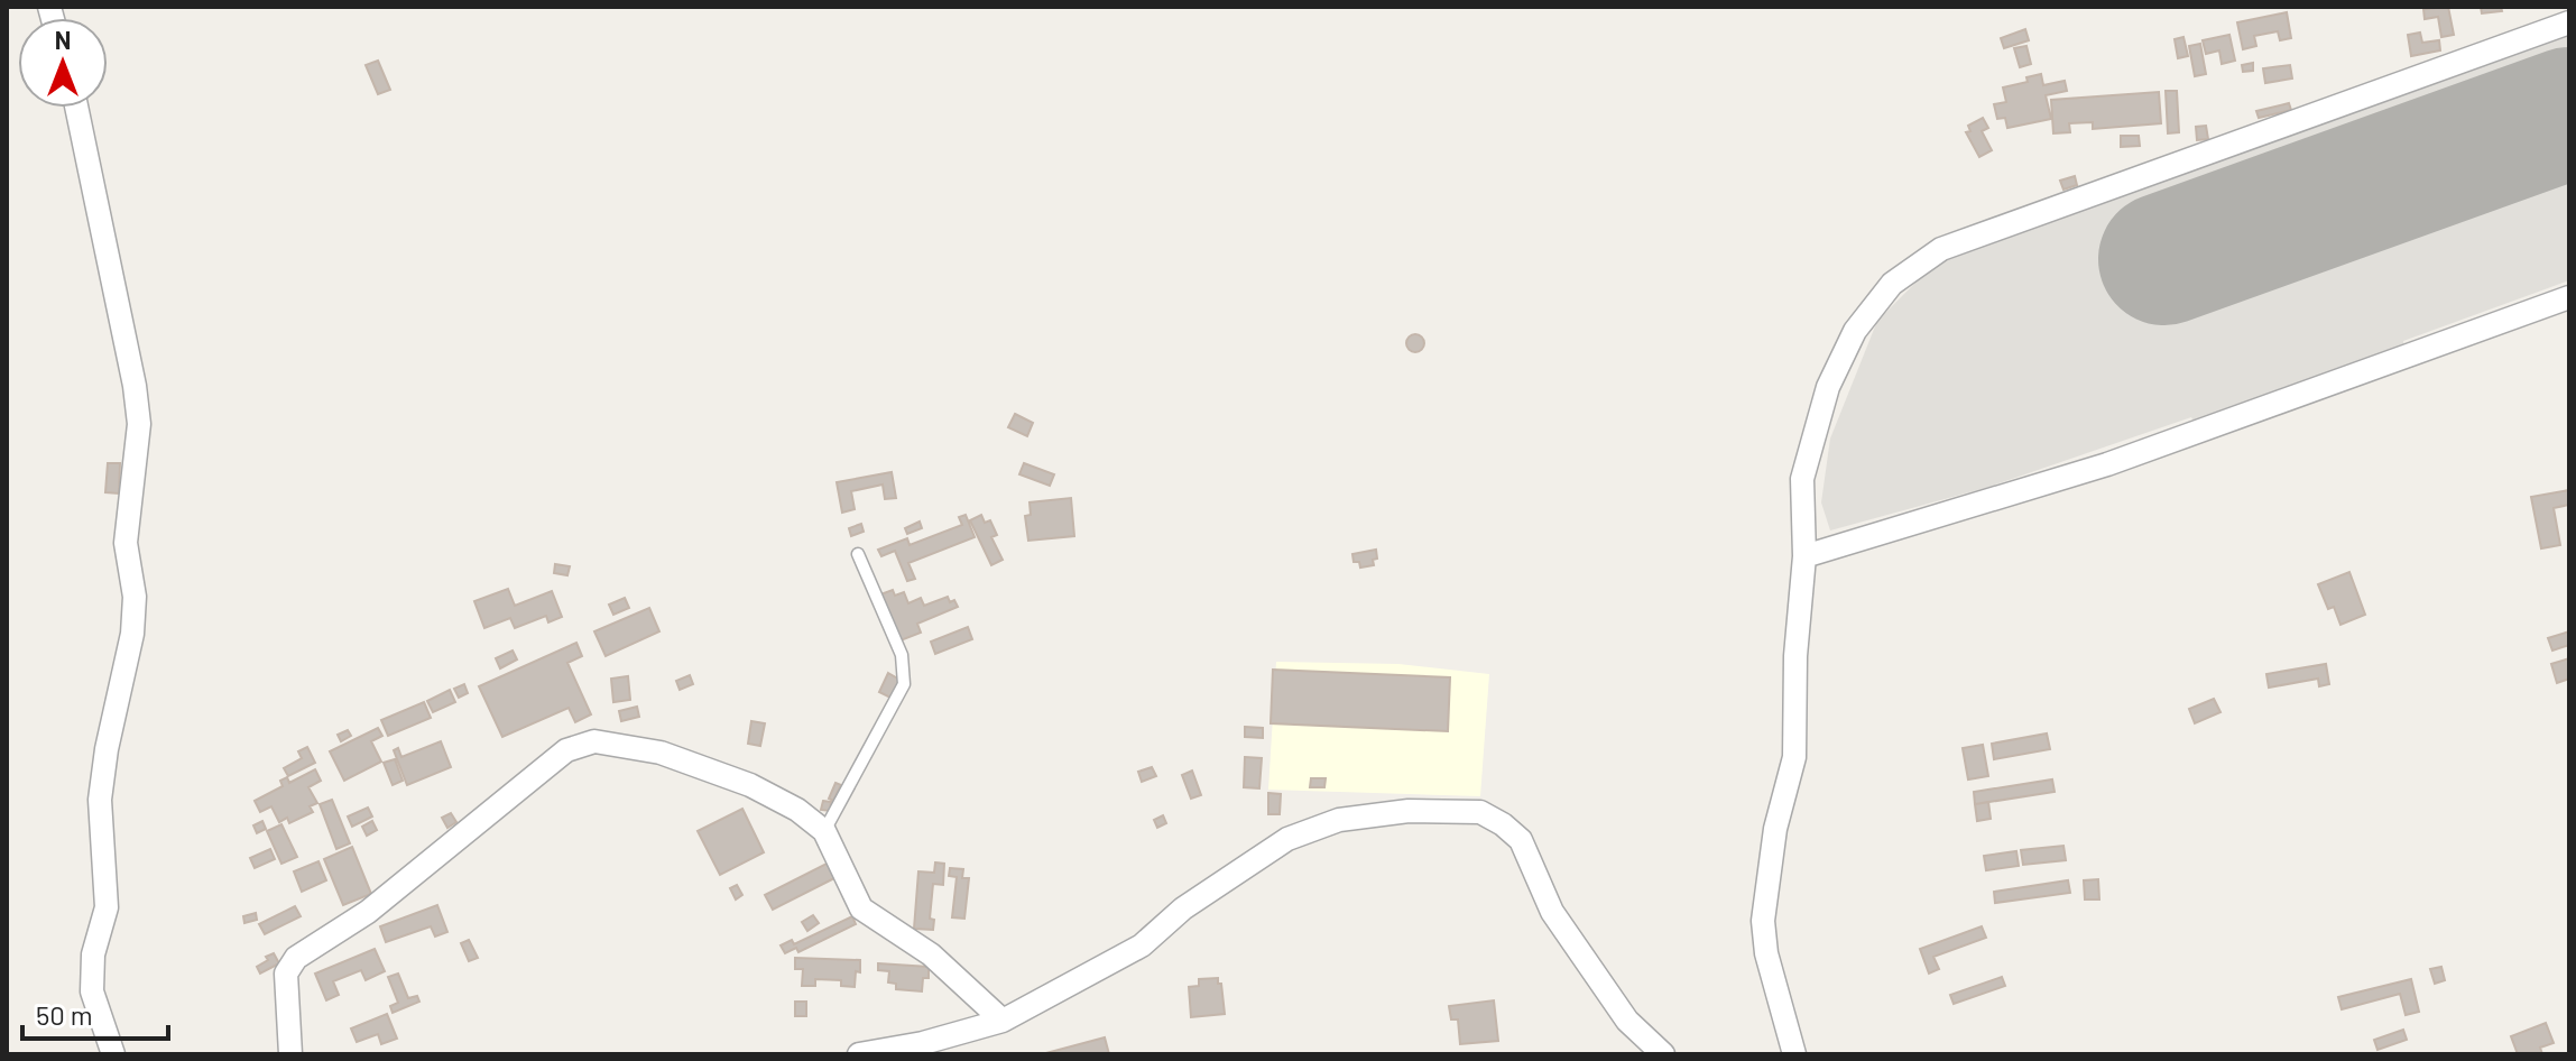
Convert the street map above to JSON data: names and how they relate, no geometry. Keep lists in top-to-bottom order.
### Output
{
  "scale_bar": "50 m",
  "north": "top"
}
